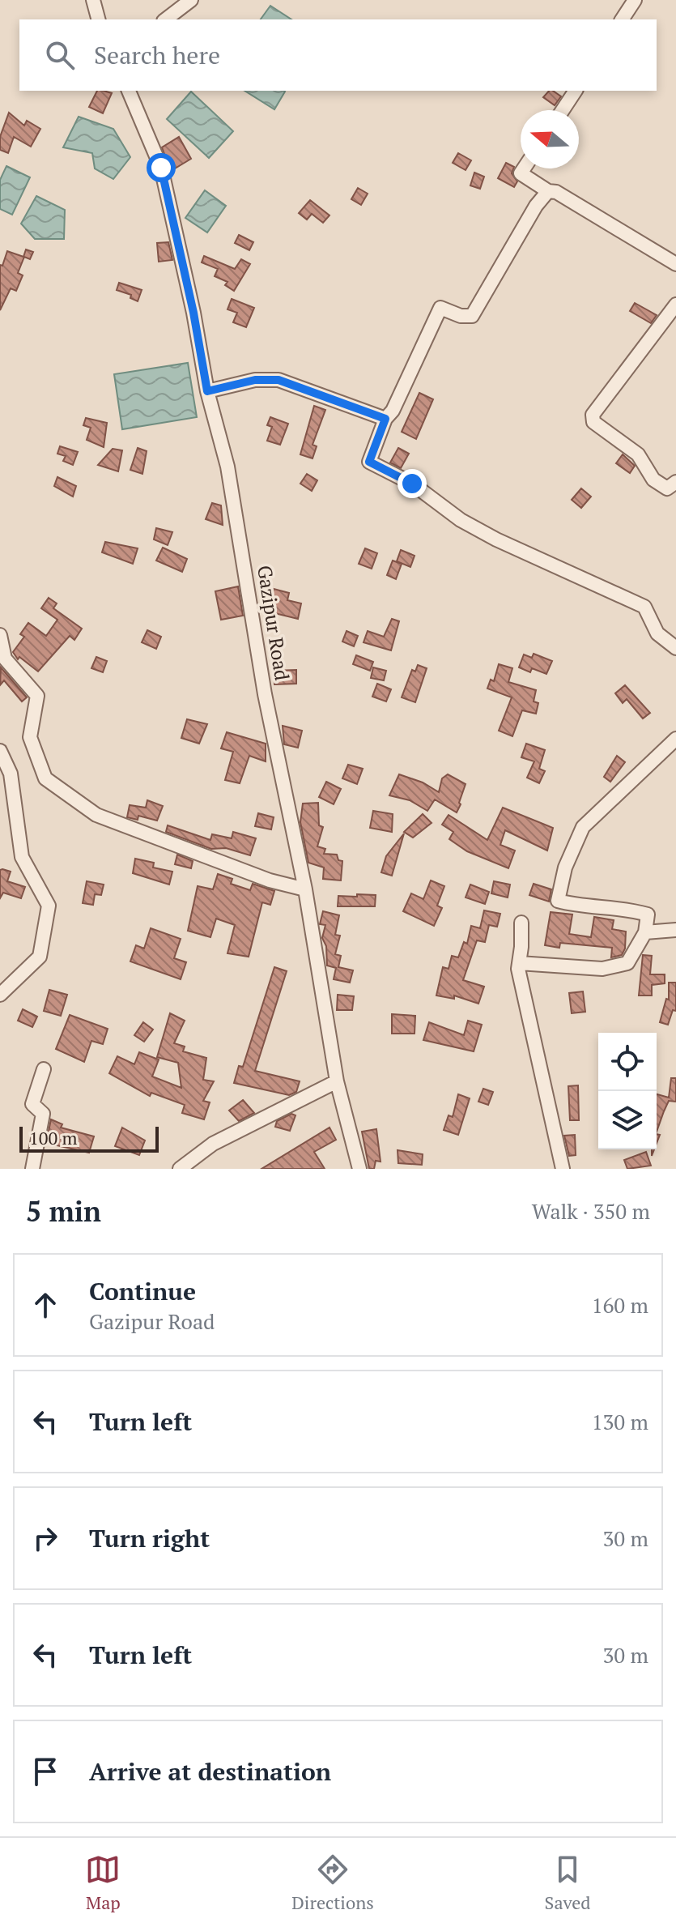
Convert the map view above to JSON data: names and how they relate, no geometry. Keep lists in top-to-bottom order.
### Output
{
  "streets": {
    "street": ["Gazipur Road"]
  },
  "scale_bar": "100 m",
  "north": "left",
  "page": {
    "search": "Search here",
    "scale": "100 m",
    "heading": ["5 min", "Walk · 350 m"],
    "list": [
      ["Continue", "Gazipur Road", "160 m"],
      ["Turn left", "130 m"],
      ["Turn right", "30 m"],
      ["Turn left", "30 m"],
      "Arrive at destination"
    ],
    "nav": ["Map", "Directions", "Saved"]
  }
}
